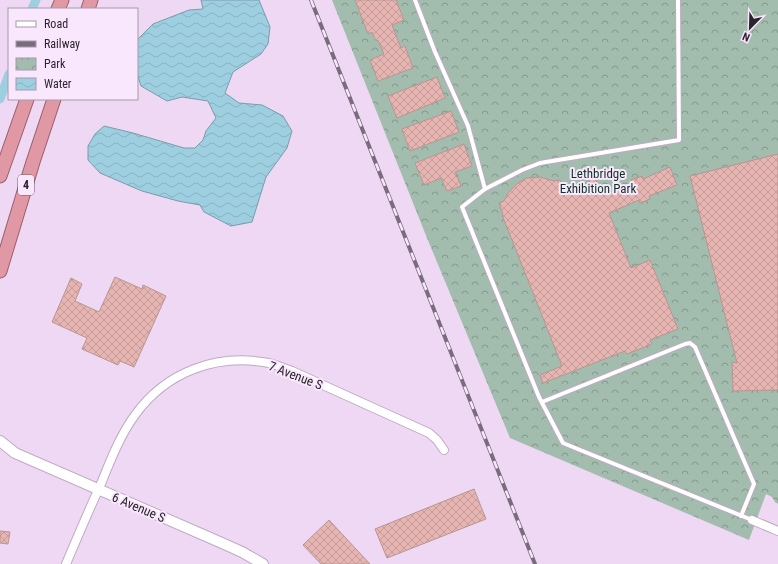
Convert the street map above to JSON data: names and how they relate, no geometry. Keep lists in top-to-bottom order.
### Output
{
  "streets": {
    "highway": ["4"],
    "street": ["7 Avenue S", "6 Avenue S"]
  },
  "crossings": [
    ["7 Avenue S", "6 Avenue S"]
  ],
  "parks": ["Lethbridge Exhibition Park"],
  "legend": [
    "Road",
    "Railway",
    "Park",
    "Water"
  ],
  "north": "bottom left"
}
